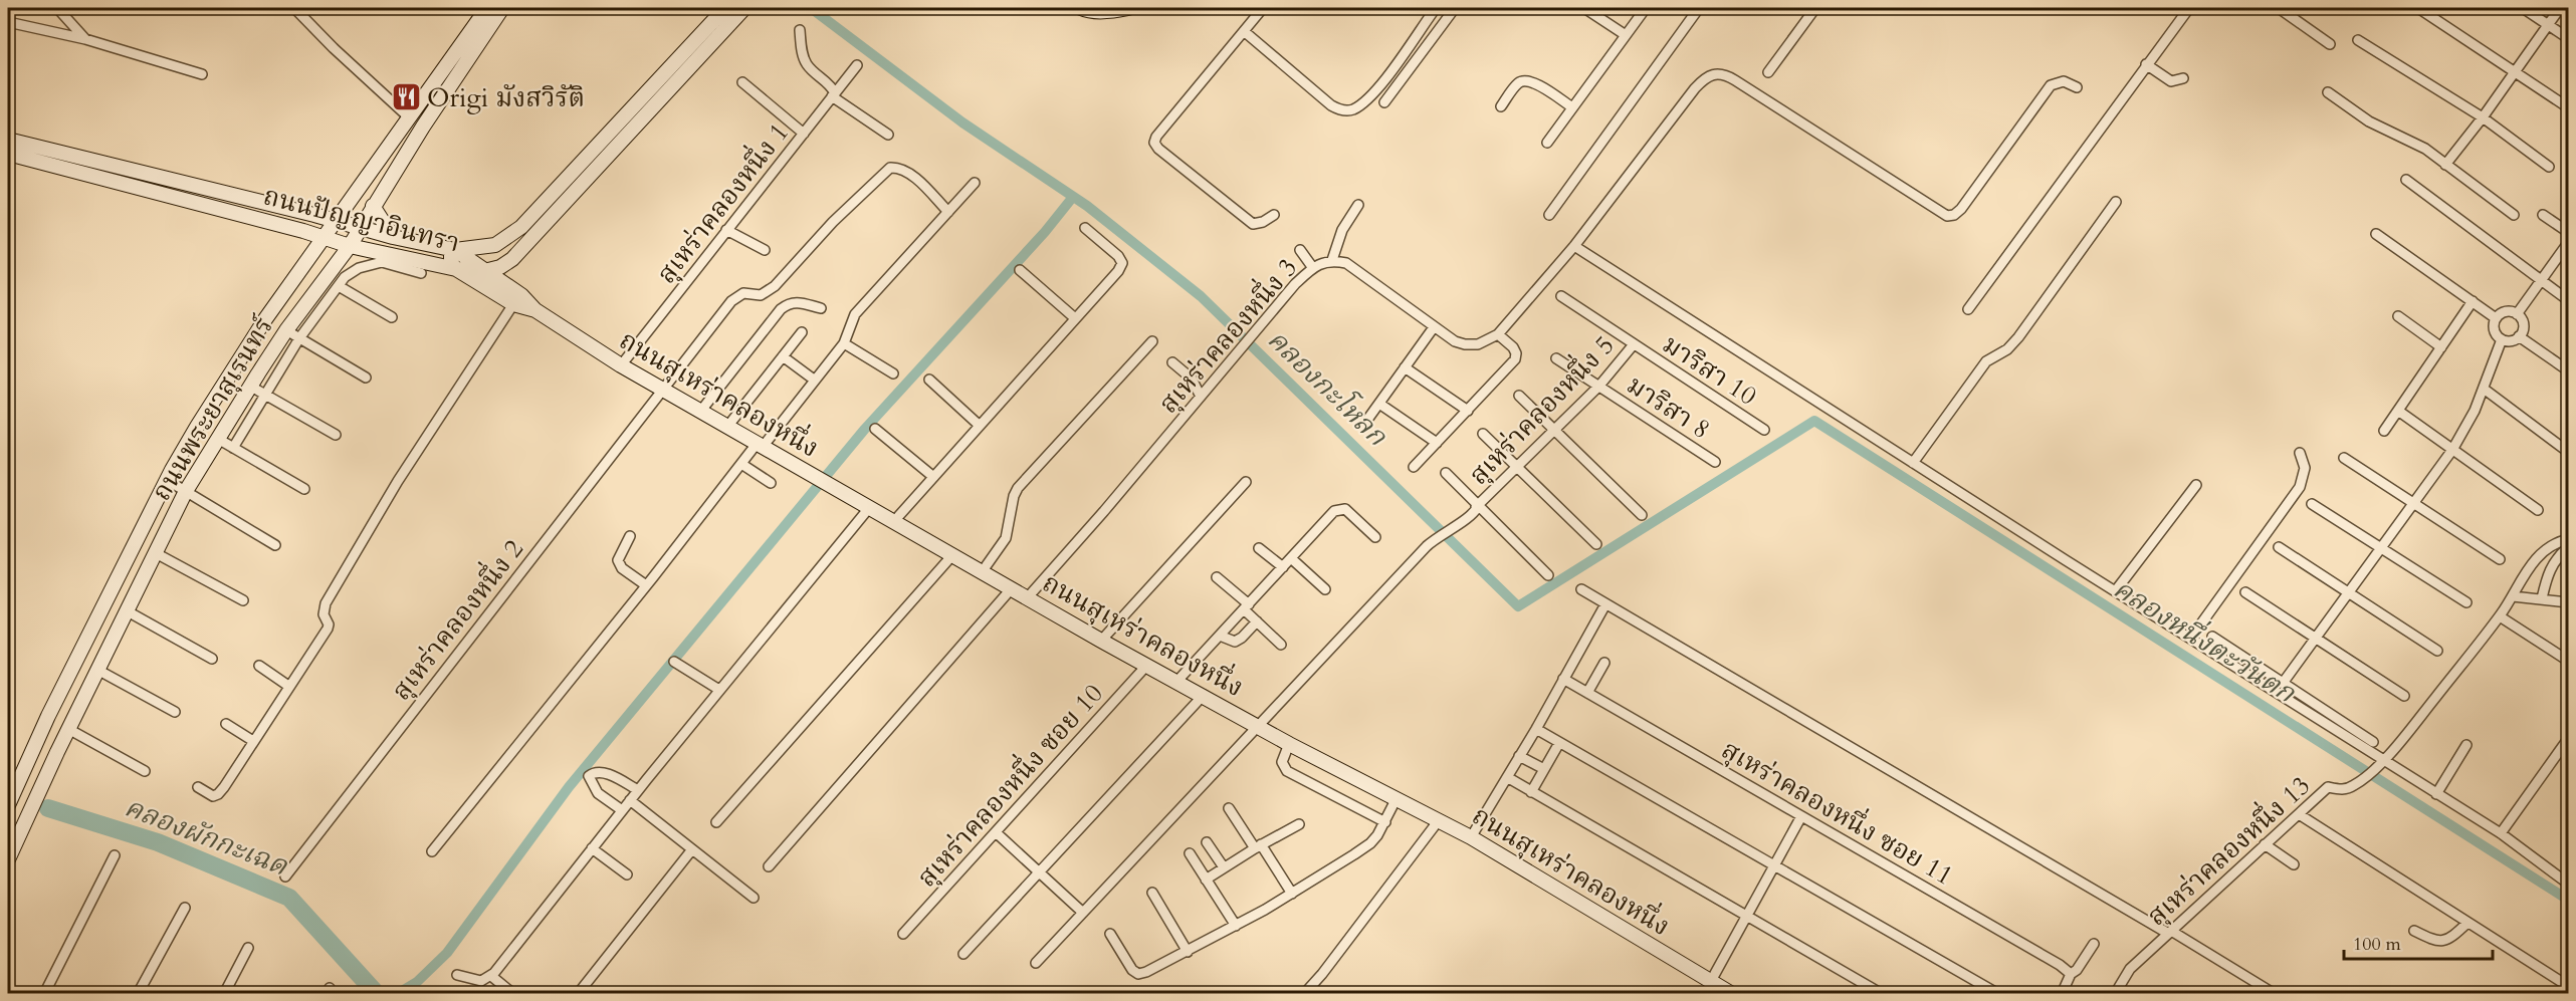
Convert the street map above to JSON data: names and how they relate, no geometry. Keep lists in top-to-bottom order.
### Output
{
  "streets": {
    "street": [
      "สุเหร่าคลองหนึ่ง 1",
      "ถนนปัญญาอินทรา",
      "สุเหร่าคลองหนึ่ง 3",
      "มาริสา 10",
      "ถนนสุเหร่าคลองหนึ่ง",
      "มาริสา 8",
      "ถนนพระยาสุเรนทร์",
      "สุเหร่าคลองหนึ่ง 5",
      "สุเหร่าคลองหนึ่ง 2",
      "สุเหร่าคลองหนึ่ง ซอย 10",
      "สุเหร่าคลองหนึ่ง ซอย 11",
      "สุเหร่าคลองหนึ่ง 13"
    ]
  },
  "crossings": [
    ["สุเหร่าคลองหนึ่ง 1", "ถนนสุเหร่าคลองหนึ่ง"],
    ["ถนนปัญญาอินทรา", "ถนนสุเหร่าคลองหนึ่ง"],
    ["ถนนปัญญาอินทรา", "ถนนพระยาสุเรนทร์"],
    ["สุเหร่าคลองหนึ่ง 3", "ถนนสุเหร่าคลองหนึ่ง"],
    ["มาริสา 10", "สุเหร่าคลองหนึ่ง 5"],
    ["ถนนสุเหร่าคลองหนึ่ง", "สุเหร่าคลองหนึ่ง 5"],
    ["ถนนสุเหร่าคลองหนึ่ง", "สุเหร่าคลองหนึ่ง 2"],
    ["ถนนสุเหร่าคลองหนึ่ง", "สุเหร่าคลองหนึ่ง ซอย 10"],
    ["มาริสา 8", "สุเหร่าคลองหนึ่ง 5"]
  ],
  "water": ["คลองกะโหลก", "คลองหนึ่งตะวันตก", "คลองผักกะเฉด"],
  "places": {
    "restaurant": ["Origi มังสวิรัติ"]
  },
  "scale_bar": "100 m"
}
